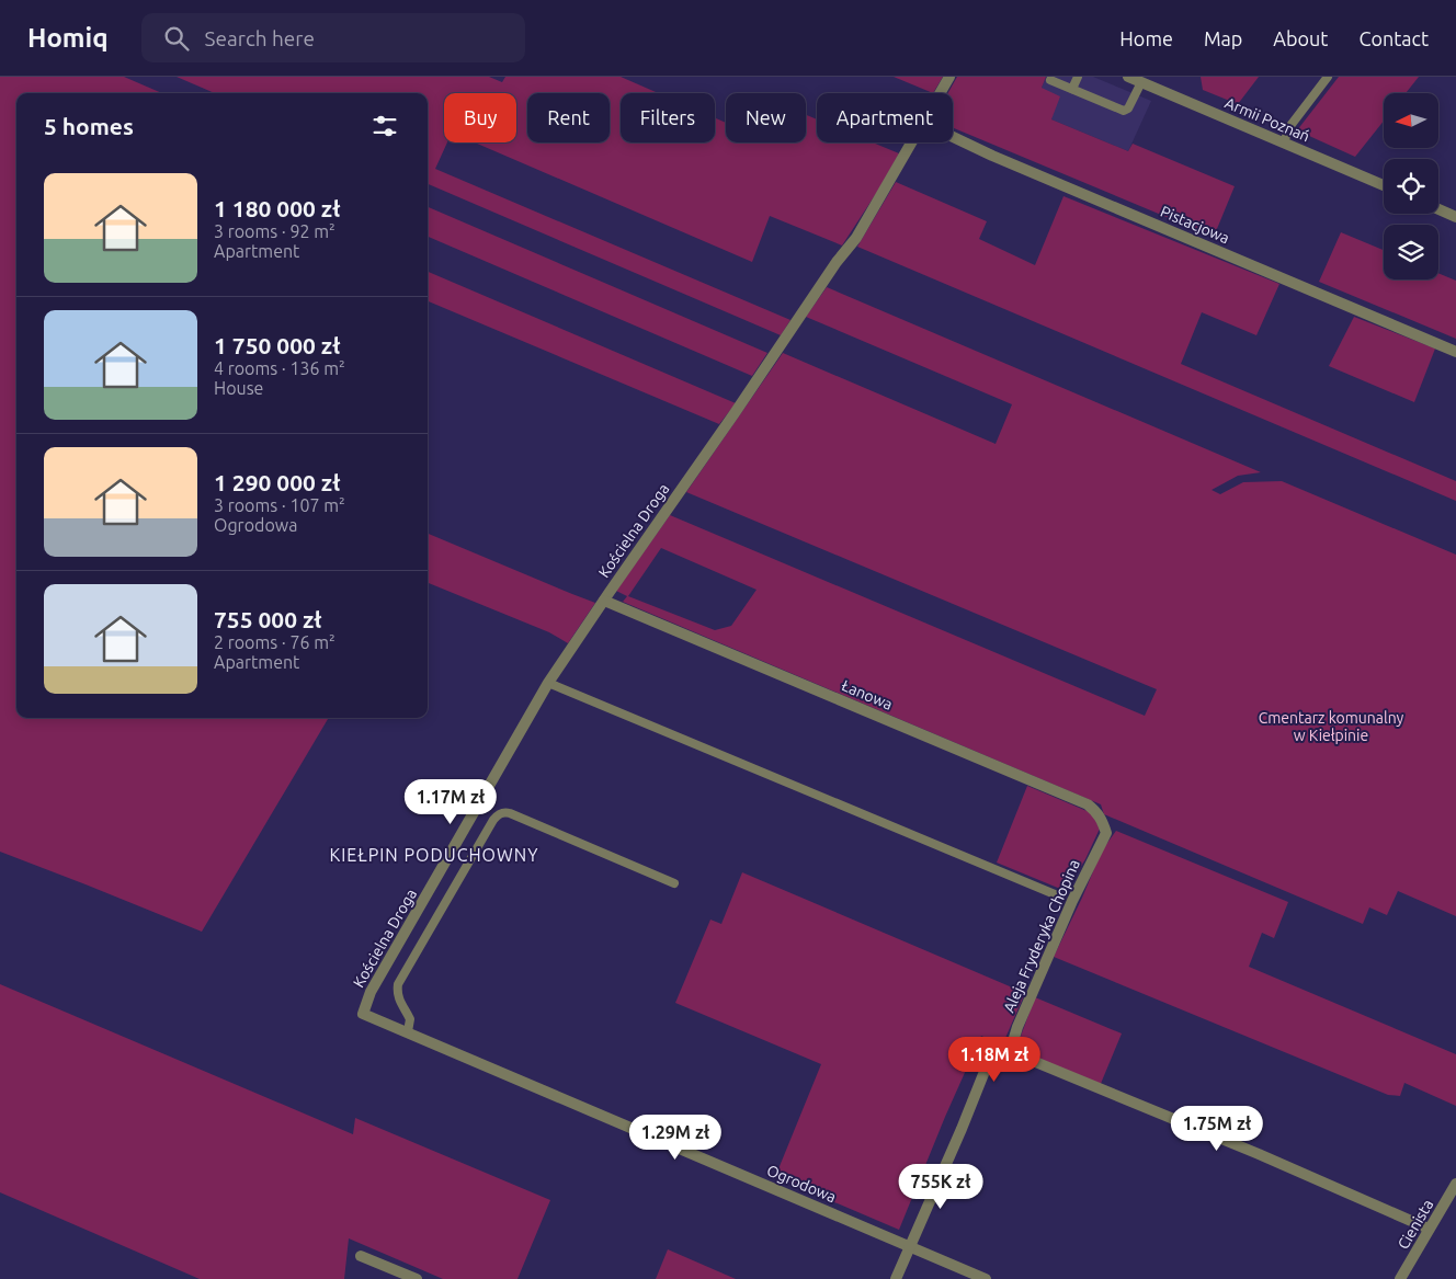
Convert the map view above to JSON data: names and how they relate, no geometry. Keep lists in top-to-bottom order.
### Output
{
  "streets": {
    "street": [
      "Armii Poznań",
      "Pistacjowa",
      "Kościelna Droga",
      "Łanowa",
      "Aleja Fryderyka Chopina",
      "Ogrodowa",
      "Cienista"
    ]
  },
  "crossings": [
    ["Kościelna Droga", "Łanowa"],
    ["Kościelna Droga", "Ogrodowa"],
    ["Łanowa", "Aleja Fryderyka Chopina"]
  ],
  "districts": ["KIEŁPIN PODUCHOWNY"],
  "parks": ["Cmentarz komunalny w Kiełpinie"],
  "north": "left",
  "page": {
    "header": "Homiq",
    "search": "Search here",
    "nav": [
      "Home",
      "Map",
      "About",
      "Contact"
    ],
    "chip": [
      "Buy",
      "Rent",
      "Filters",
      "New",
      "Apartment"
    ],
    "heading": "5 homes",
    "list": [
      {
        "name": "1 180 000 zł",
        "note": "3 rooms · 92 m² · Apartment"
      },
      {
        "name": "1 750 000 zł",
        "note": "4 rooms · 136 m² · House"
      },
      {
        "name": "1 290 000 zł",
        "note": "3 rooms · 107 m² · Ogrodowa"
      },
      {
        "name": "755 000 zł",
        "note": "2 rooms · 76 m² · Apartment"
      }
    ],
    "price": [
      "1.17M zł",
      "1.18M zł",
      "1.75M zł",
      "1.29M zł",
      "755K zł"
    ]
  }
}
